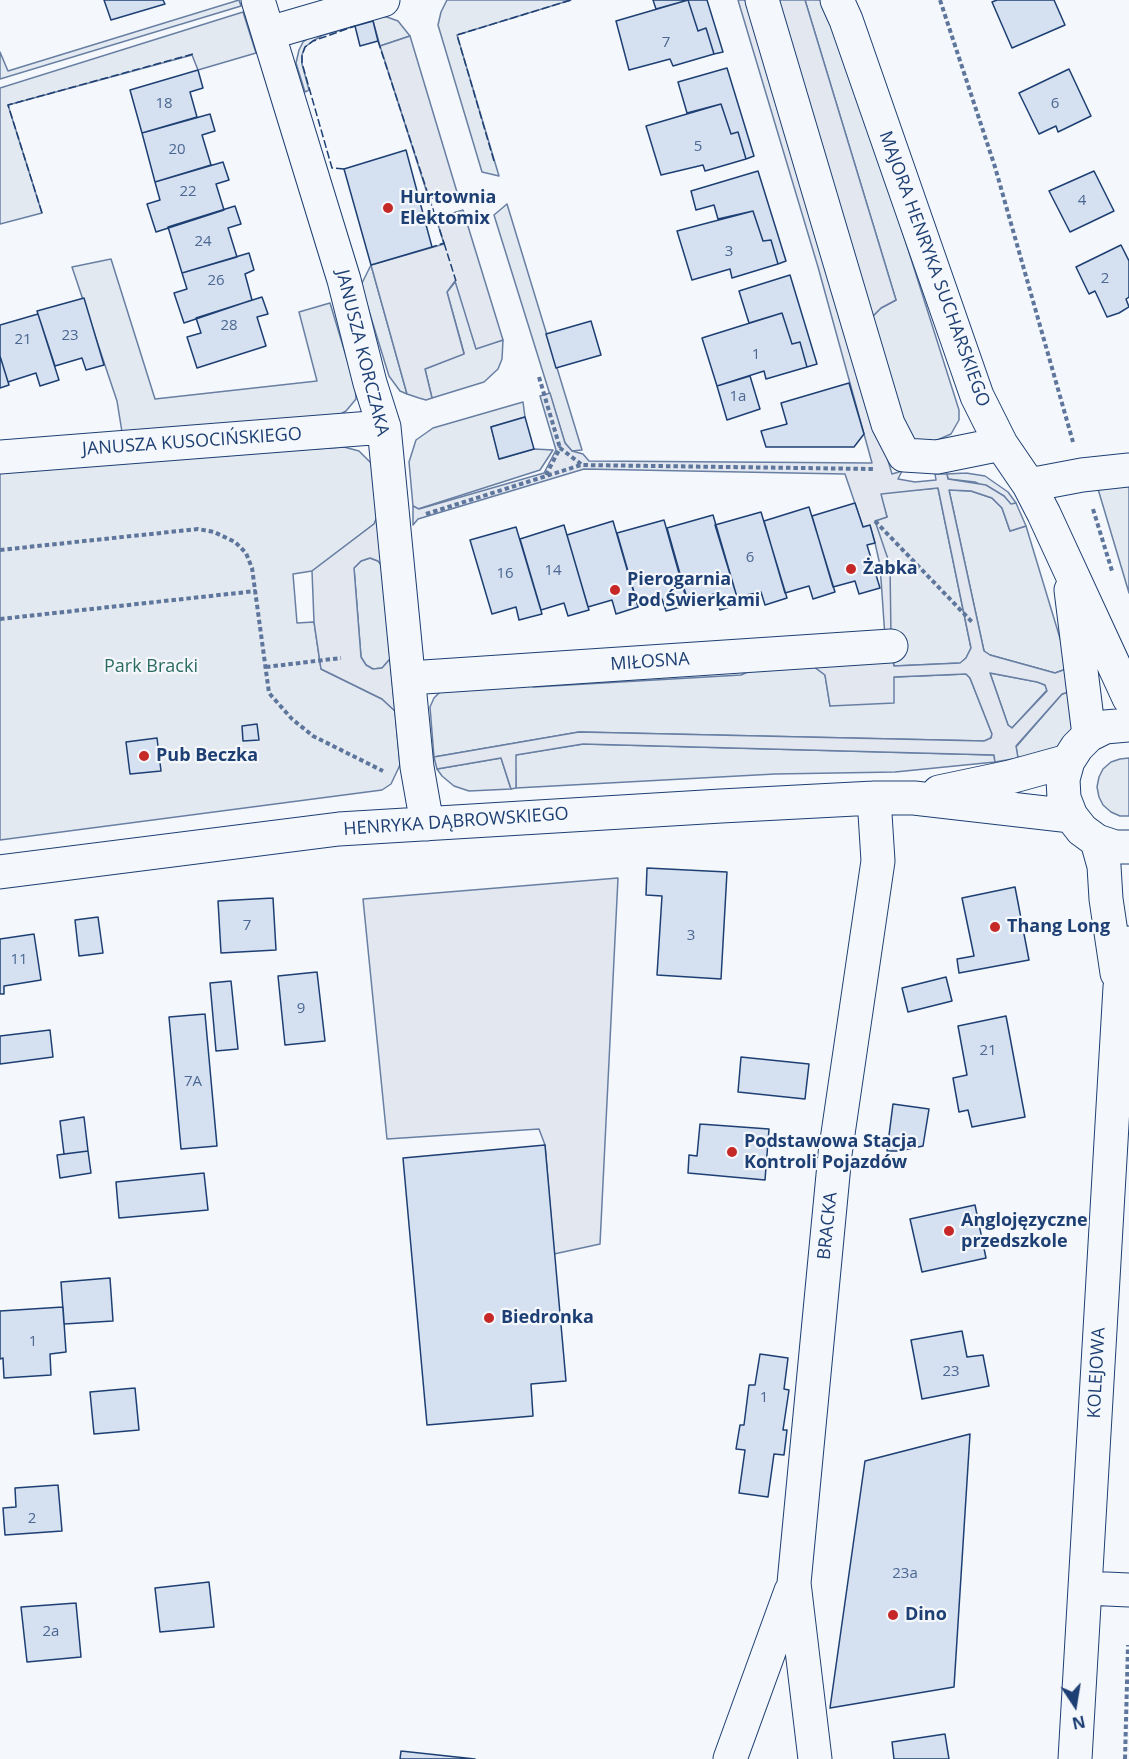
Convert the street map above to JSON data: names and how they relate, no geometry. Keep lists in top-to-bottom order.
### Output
{
  "streets": {
    "street": [
      "MAJORA HENRYKA SUCHARSKIEGO",
      "JANUSZA KORCZAKA",
      "JANUSZA KUSOCIŃSKIEGO",
      "MIŁOSNA",
      "HENRYKA DĄBROWSKIEGO",
      "BRACKA",
      "KOLEJOWA"
    ]
  },
  "crossings": [
    ["JANUSZA KORCZAKA", "JANUSZA KUSOCIŃSKIEGO"],
    ["JANUSZA KORCZAKA", "MIŁOSNA"],
    ["JANUSZA KORCZAKA", "HENRYKA DĄBROWSKIEGO"],
    ["HENRYKA DĄBROWSKIEGO", "BRACKA"]
  ],
  "parks": ["Park Bracki"],
  "places": [
    "Hurtownia Elektomix",
    "Żabka",
    "Pierogarnia Pod Świerkami",
    "Pub Beczka",
    "Thang Long",
    "Podstawowa Stacja Kontroli Pojazdów",
    "Anglojęzyczne przedszkole",
    "Biedronka",
    "Dino"
  ],
  "house_numbers": [
    "7",
    "18",
    "6",
    "5",
    "20",
    "22",
    "4",
    "24",
    "3",
    "2",
    "26",
    "28",
    "23",
    "21",
    "1",
    "1a",
    "6",
    "14",
    "16",
    "7",
    "3",
    "11",
    "9",
    "21",
    "7A",
    "1",
    "23",
    "1",
    "2",
    "23a",
    "2a"
  ],
  "north": "bottom"
}
